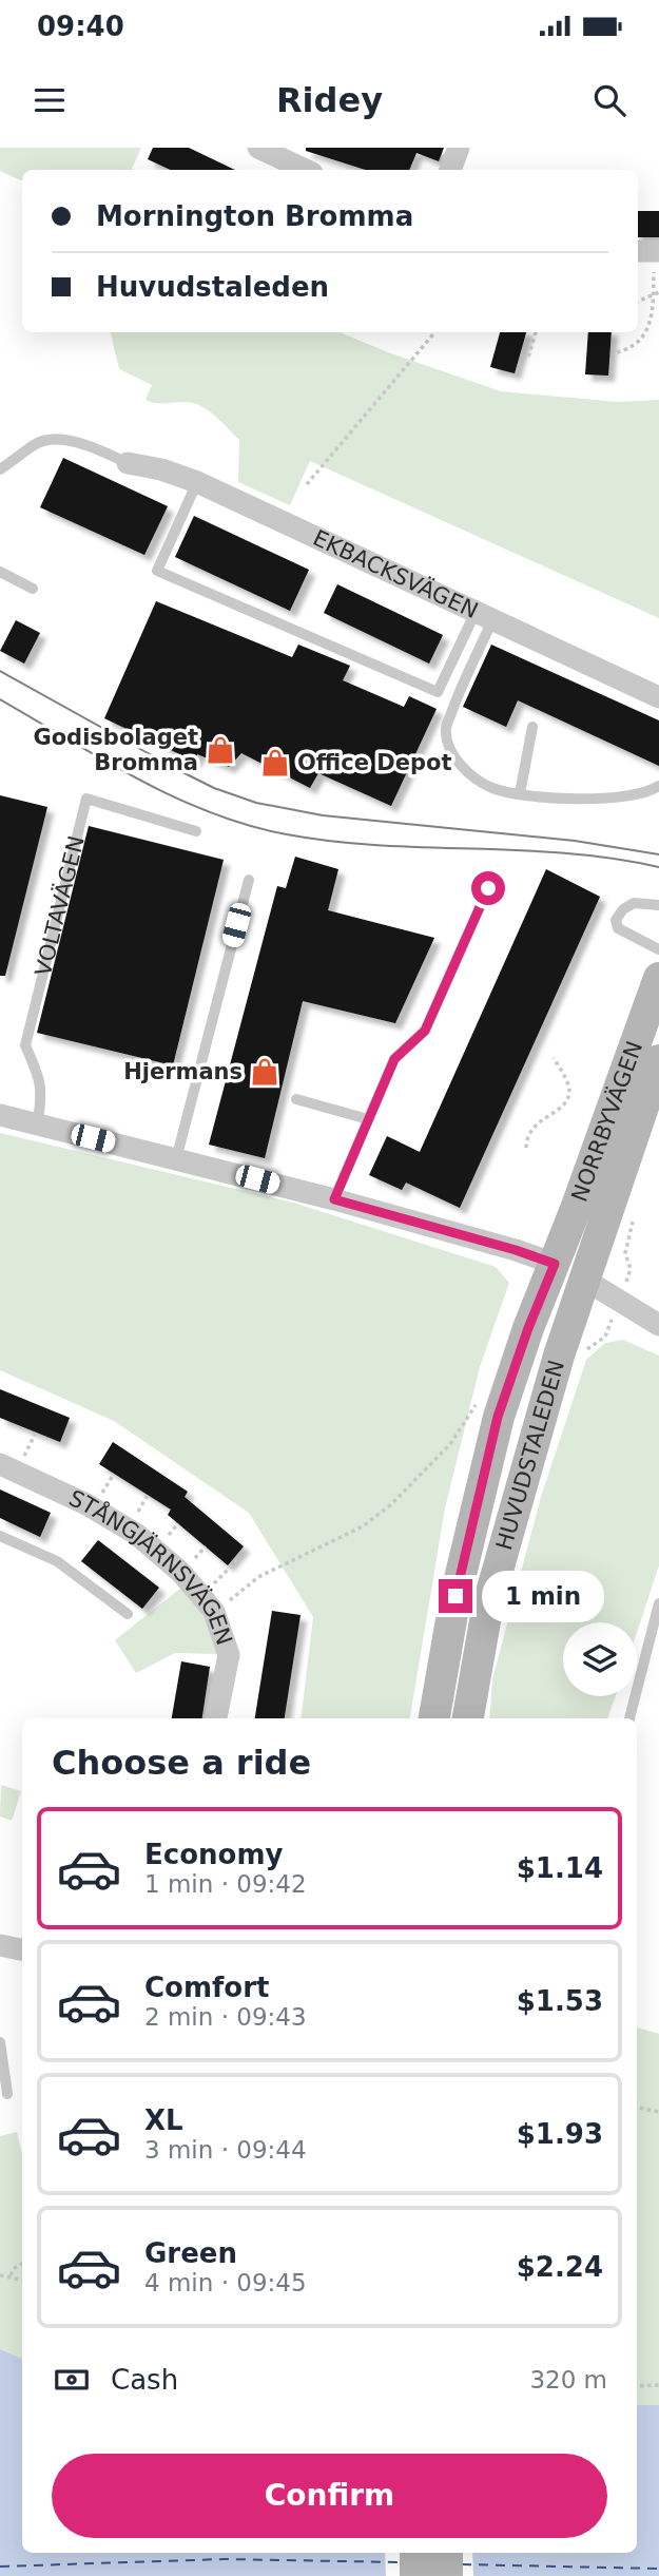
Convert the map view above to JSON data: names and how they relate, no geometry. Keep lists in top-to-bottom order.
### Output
{
  "streets": {
    "main road": ["NORRBYVÄGEN", "HUVUDSTALEDEN"],
    "street": ["EKBACKSVÄGEN", "STÅNGJÄRNSVÄGEN"],
    "lane": ["VOLTAVÄGEN"]
  },
  "crossings": [
    ["NORRBYVÄGEN", "HUVUDSTALEDEN"]
  ],
  "places": {
    "shop": ["Godisbolaget Bromma", "Office Depot", "Hjermans"]
  },
  "page": {
    "status": "09:40",
    "header": "Ridey",
    "banner": ["Mornington Bromma", "Huvudstaleden"],
    "bubble": "1 min",
    "heading": "Choose a ride",
    "list": [
      {
        "name": "Economy",
        "note": "1 min · 09:42",
        "value": "$1.14"
      },
      {
        "name": "Comfort",
        "note": "2 min · 09:43",
        "value": "$1.53"
      },
      {
        "name": "XL",
        "note": "3 min · 09:44",
        "value": "$1.93"
      },
      {
        "name": "Green",
        "note": "4 min · 09:45",
        "value": "$2.24"
      }
    ],
    "pay": ["Cash", "320 m"],
    "buttons": "Confirm"
  }
}
